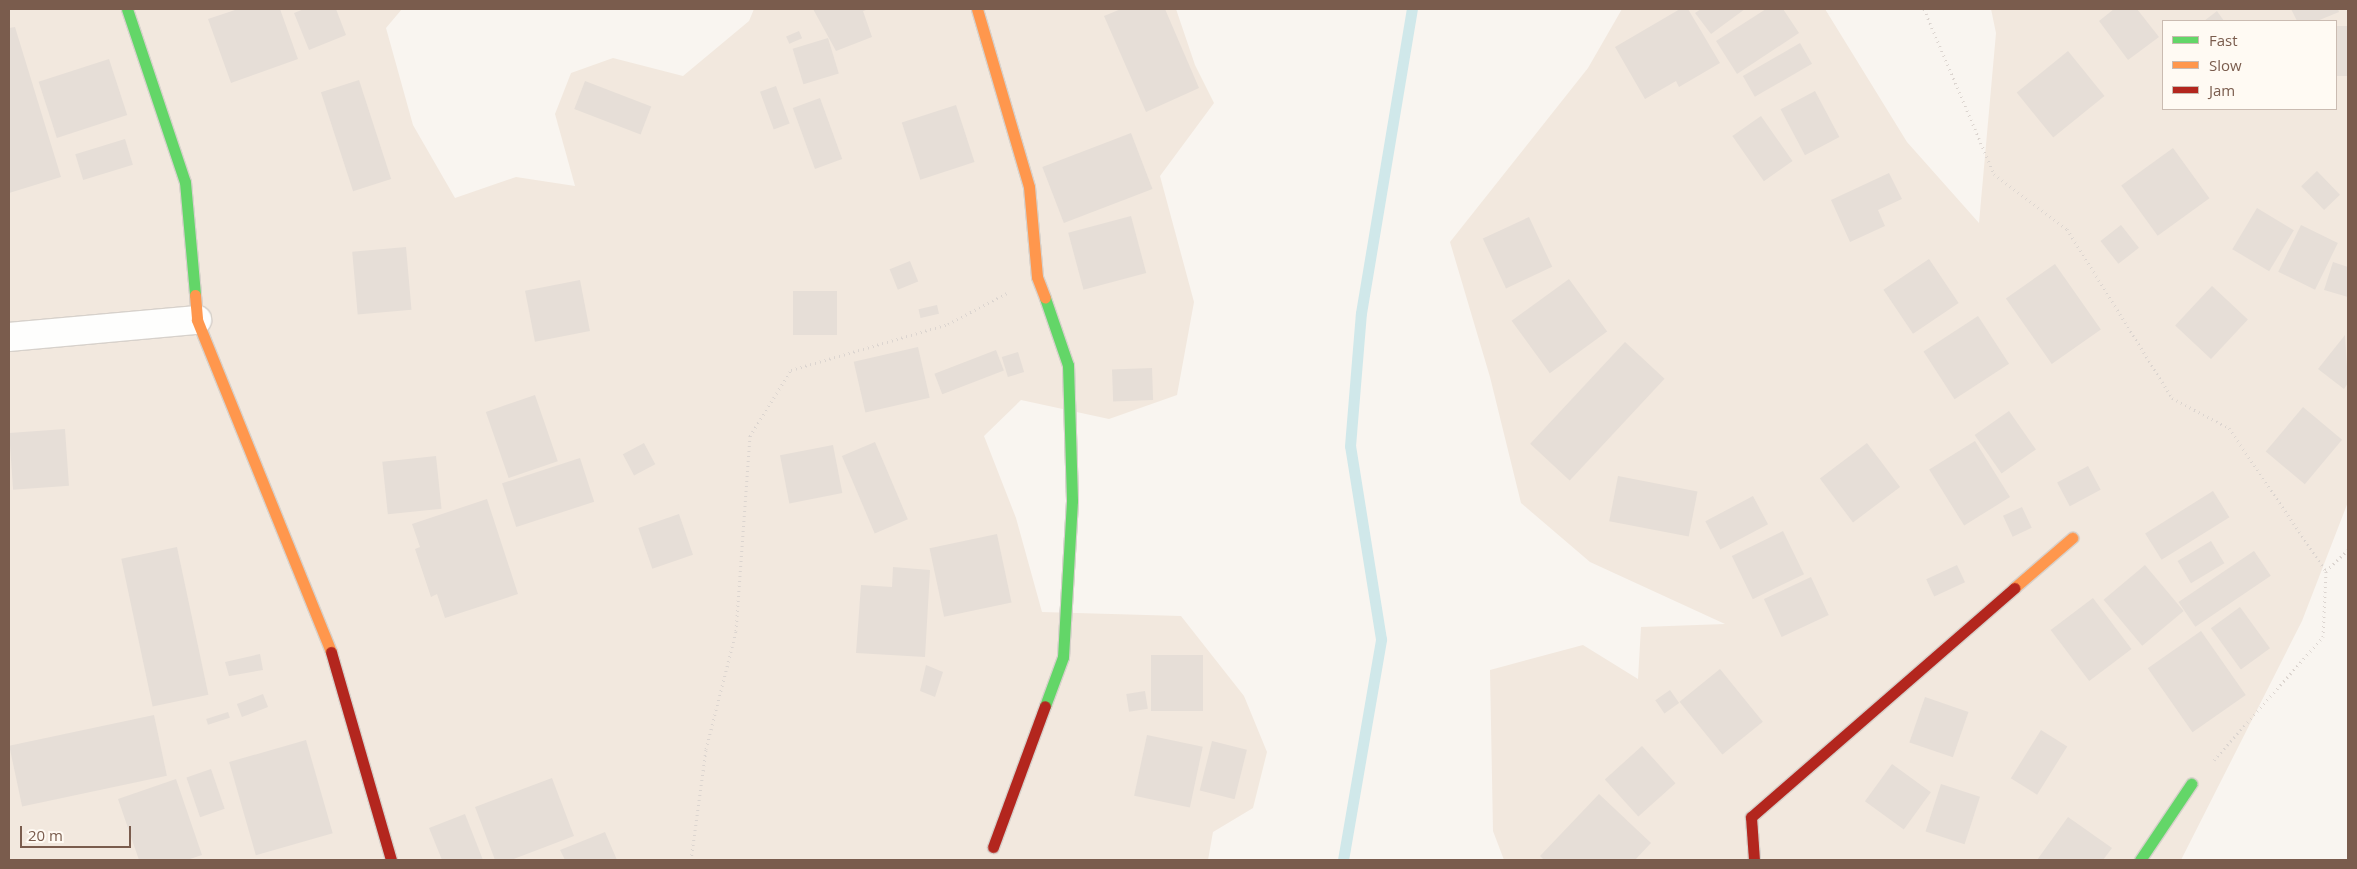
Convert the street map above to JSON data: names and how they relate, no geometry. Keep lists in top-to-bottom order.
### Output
{
  "legend": ["Fast", "Slow", "Jam"],
  "scale_bar": "20 m"
}
